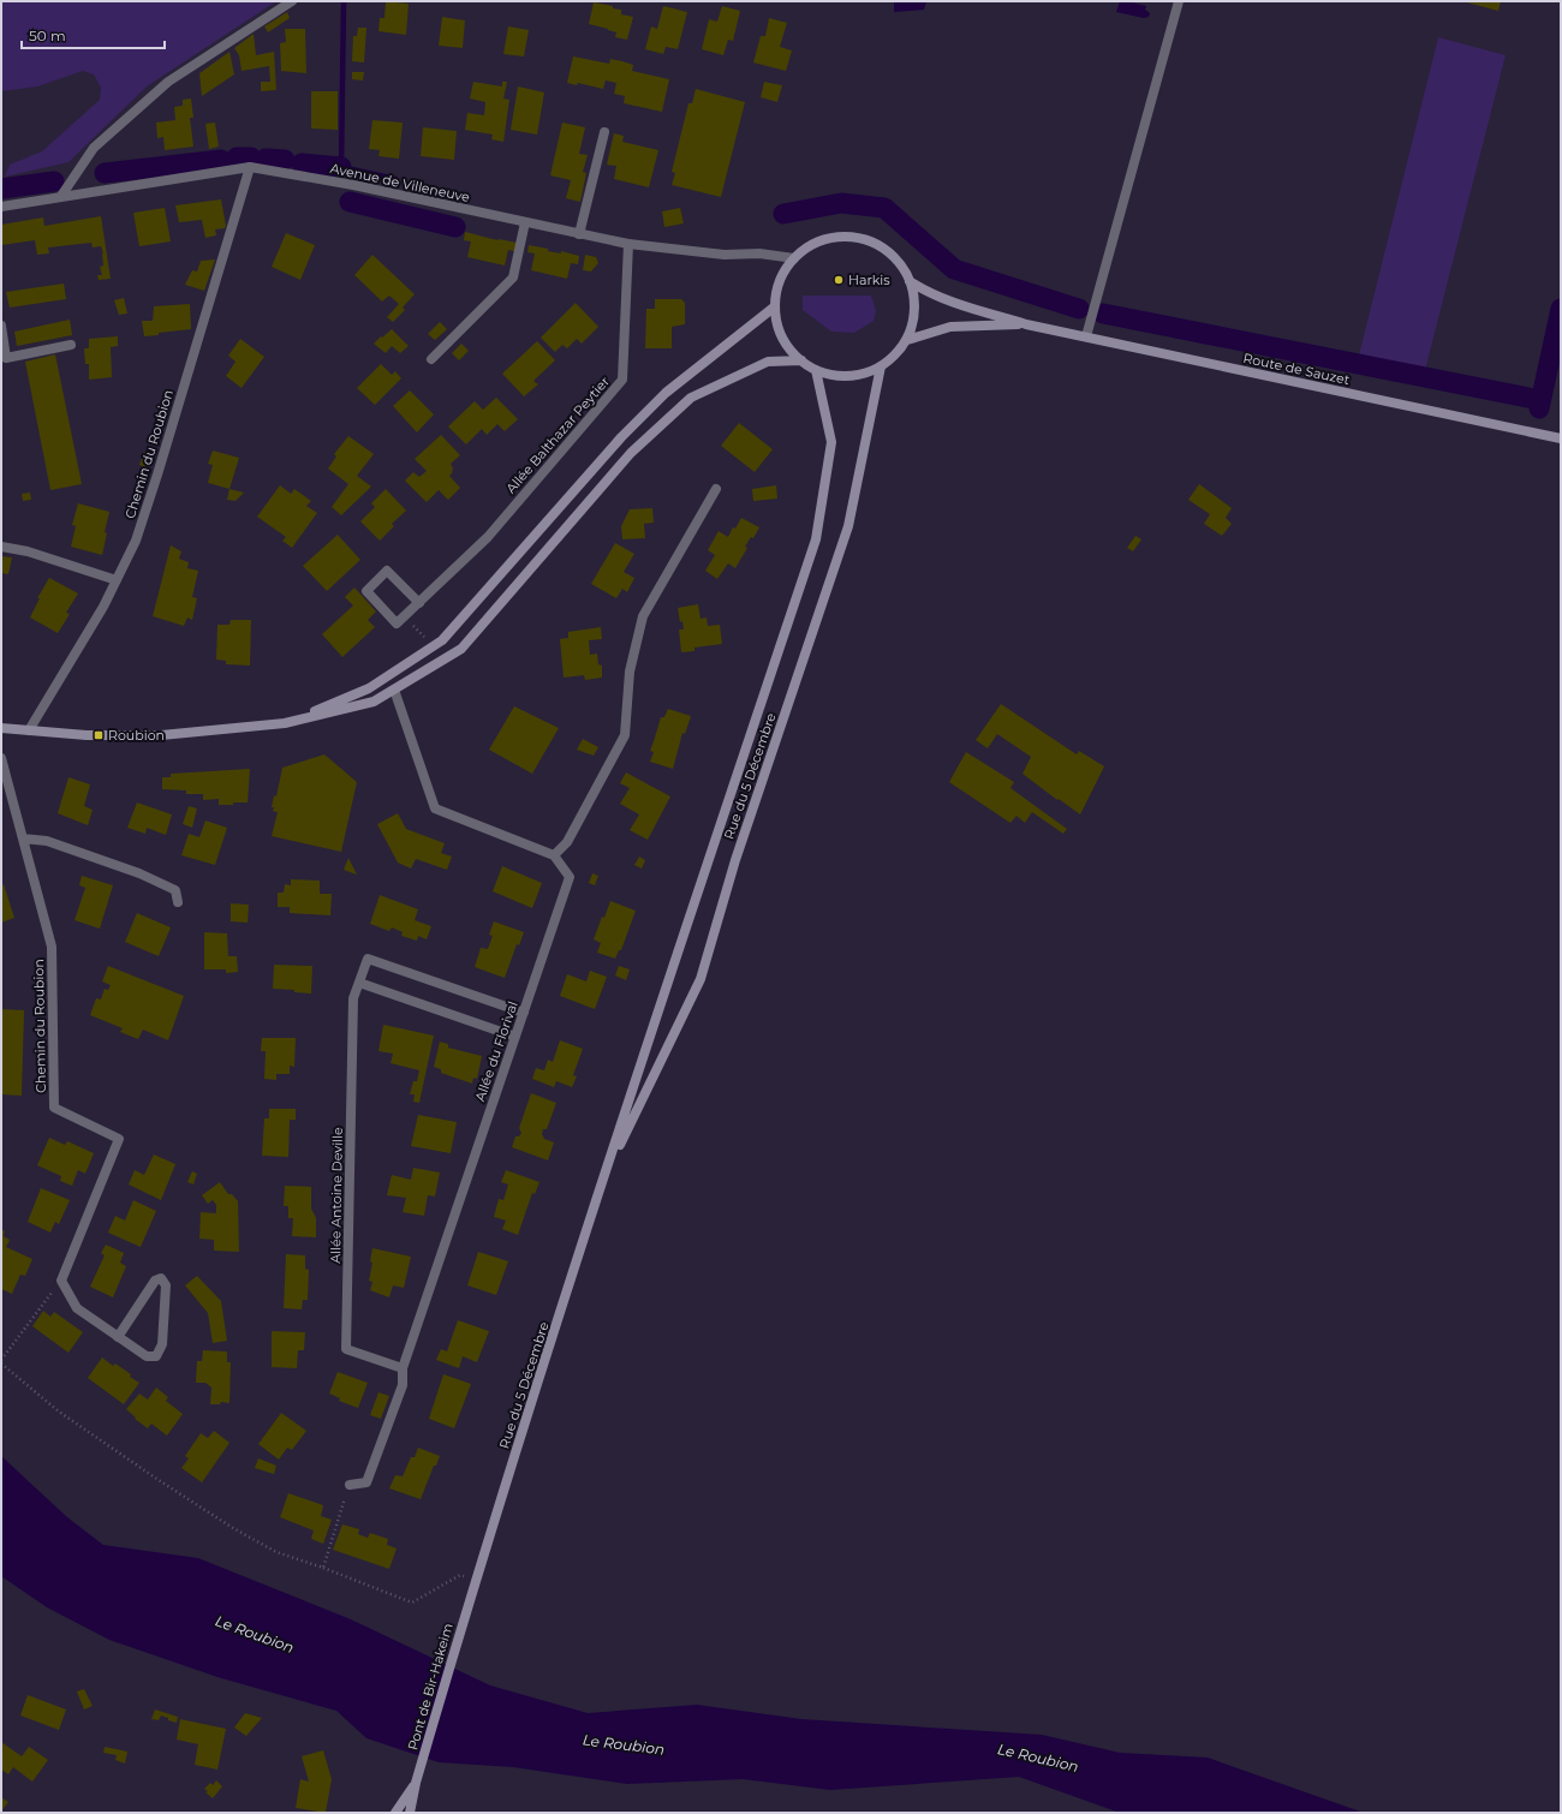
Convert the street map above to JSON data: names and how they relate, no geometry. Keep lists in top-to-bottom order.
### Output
{
  "streets": {
    "main road": ["Route de Sauzet", "Rue du 5 Décembre", "Pont de Bir-Hakeim"],
    "street": [
      "Avenue de Villeneuve",
      "Allée Balthazar Peytier",
      "Chemin du Roubion",
      "Allée du Florival",
      "Allée Antoine Deville"
    ]
  },
  "crossings": [
    ["Avenue de Villeneuve", "Route de Sauzet"],
    ["Avenue de Villeneuve", "Allée Balthazar Peytier"],
    ["Avenue de Villeneuve", "Chemin du Roubion"],
    ["Avenue de Villeneuve", "Rue du 5 Décembre"],
    ["Route de Sauzet", "Rue du 5 Décembre"],
    ["Rue du 5 Décembre", "Pont de Bir-Hakeim"],
    ["Allée du Florival", "Allée Antoine Deville"]
  ],
  "water": ["Le Roubion"],
  "places": {
    "other": ["Harkis"],
    "transit": ["Roubion"]
  },
  "scale_bar": "50 m"
}
